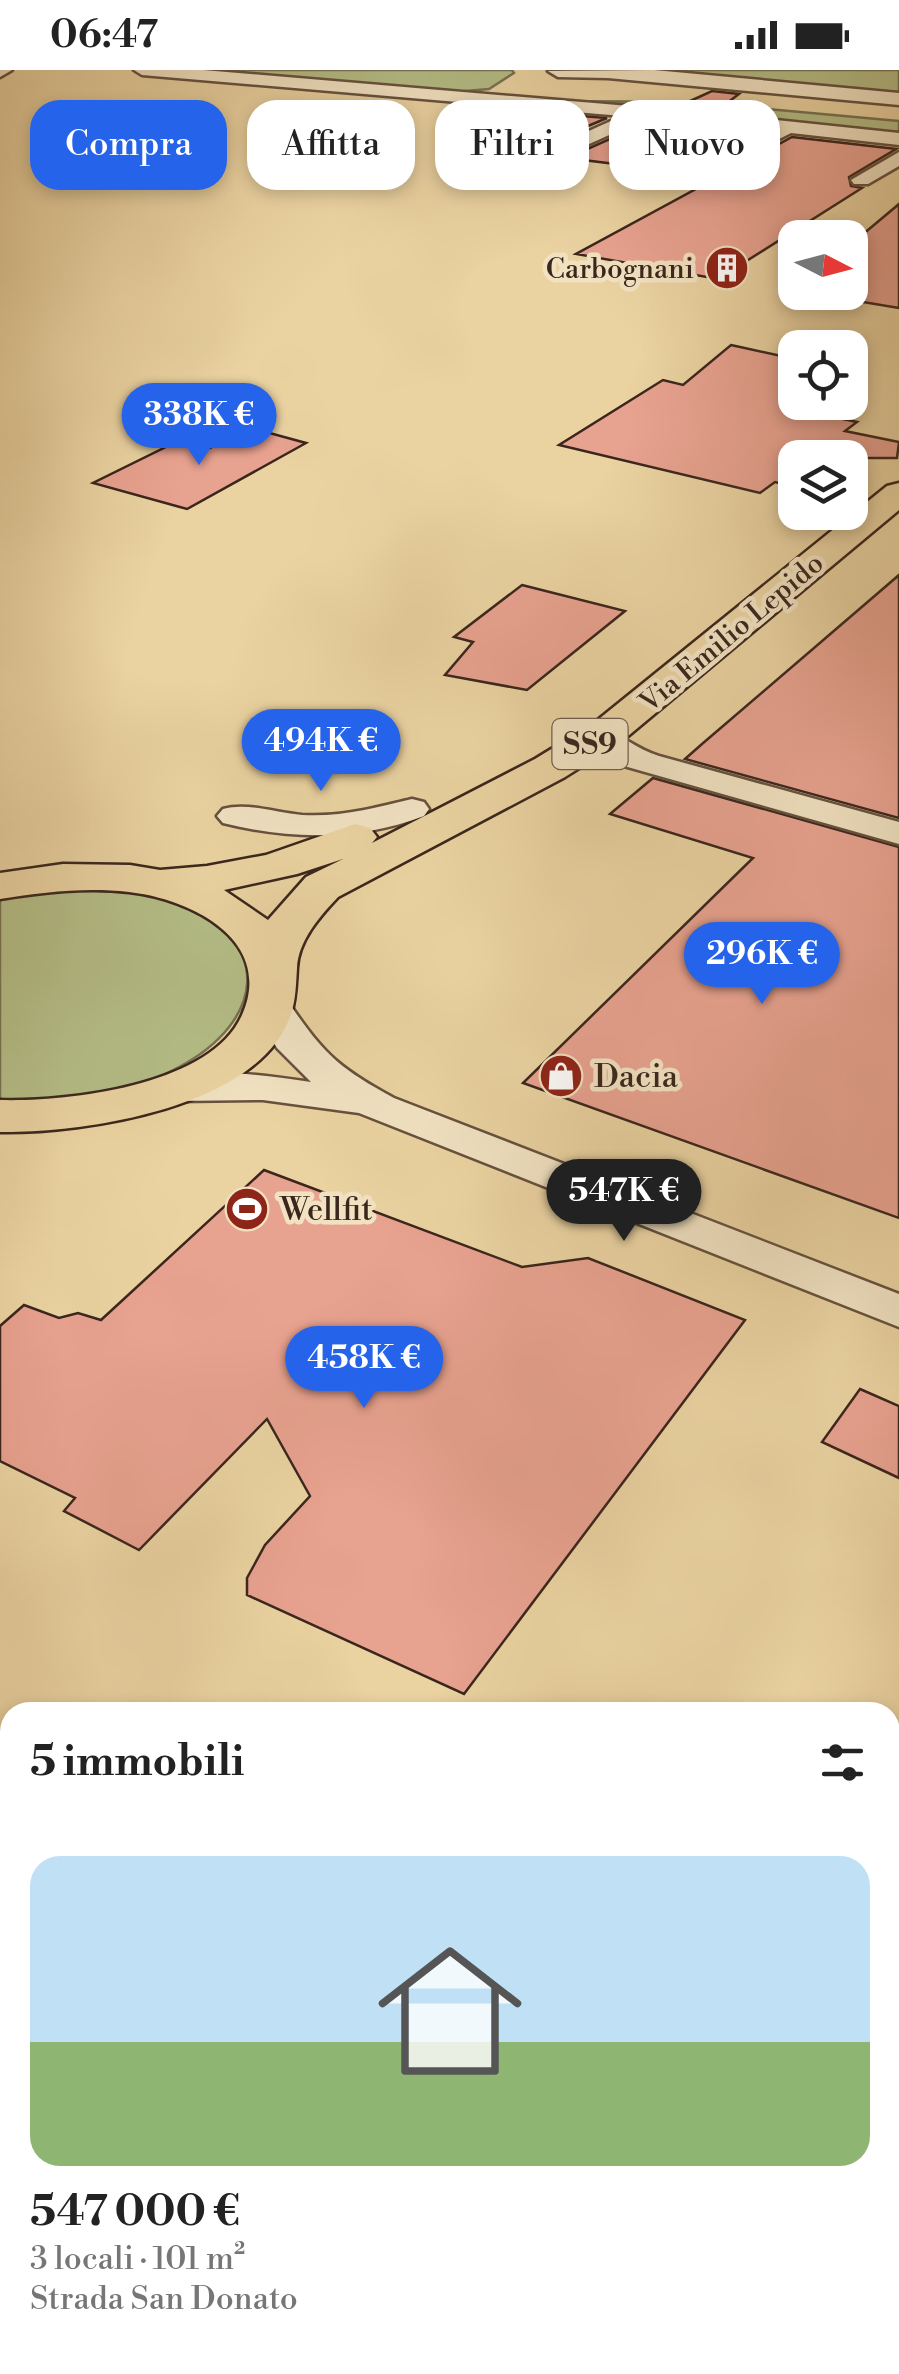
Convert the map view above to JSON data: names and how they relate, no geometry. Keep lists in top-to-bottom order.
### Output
{
  "streets": {
    "main road": ["Via Emilio Lepido", "SS9"]
  },
  "crossings": [
    ["Via Emilio Lepido", "SS9"]
  ],
  "places": {
    "building": ["Carbognani"],
    "shop": ["Dacia"],
    "sports": ["Wellfit"]
  },
  "north": "right",
  "page": {
    "status": "06:47",
    "chip": [
      "Compra",
      "Affitta",
      "Filtri",
      "Nuovo"
    ],
    "price": [
      "338K €",
      "494K €",
      "296K €",
      "547K €",
      "458K €"
    ],
    "heading": "5 immobili",
    "list": [
      {
        "name": "547 000 €",
        "note": "3 locali · 101 m² · Strada San Donato"
      }
    ]
  }
}
